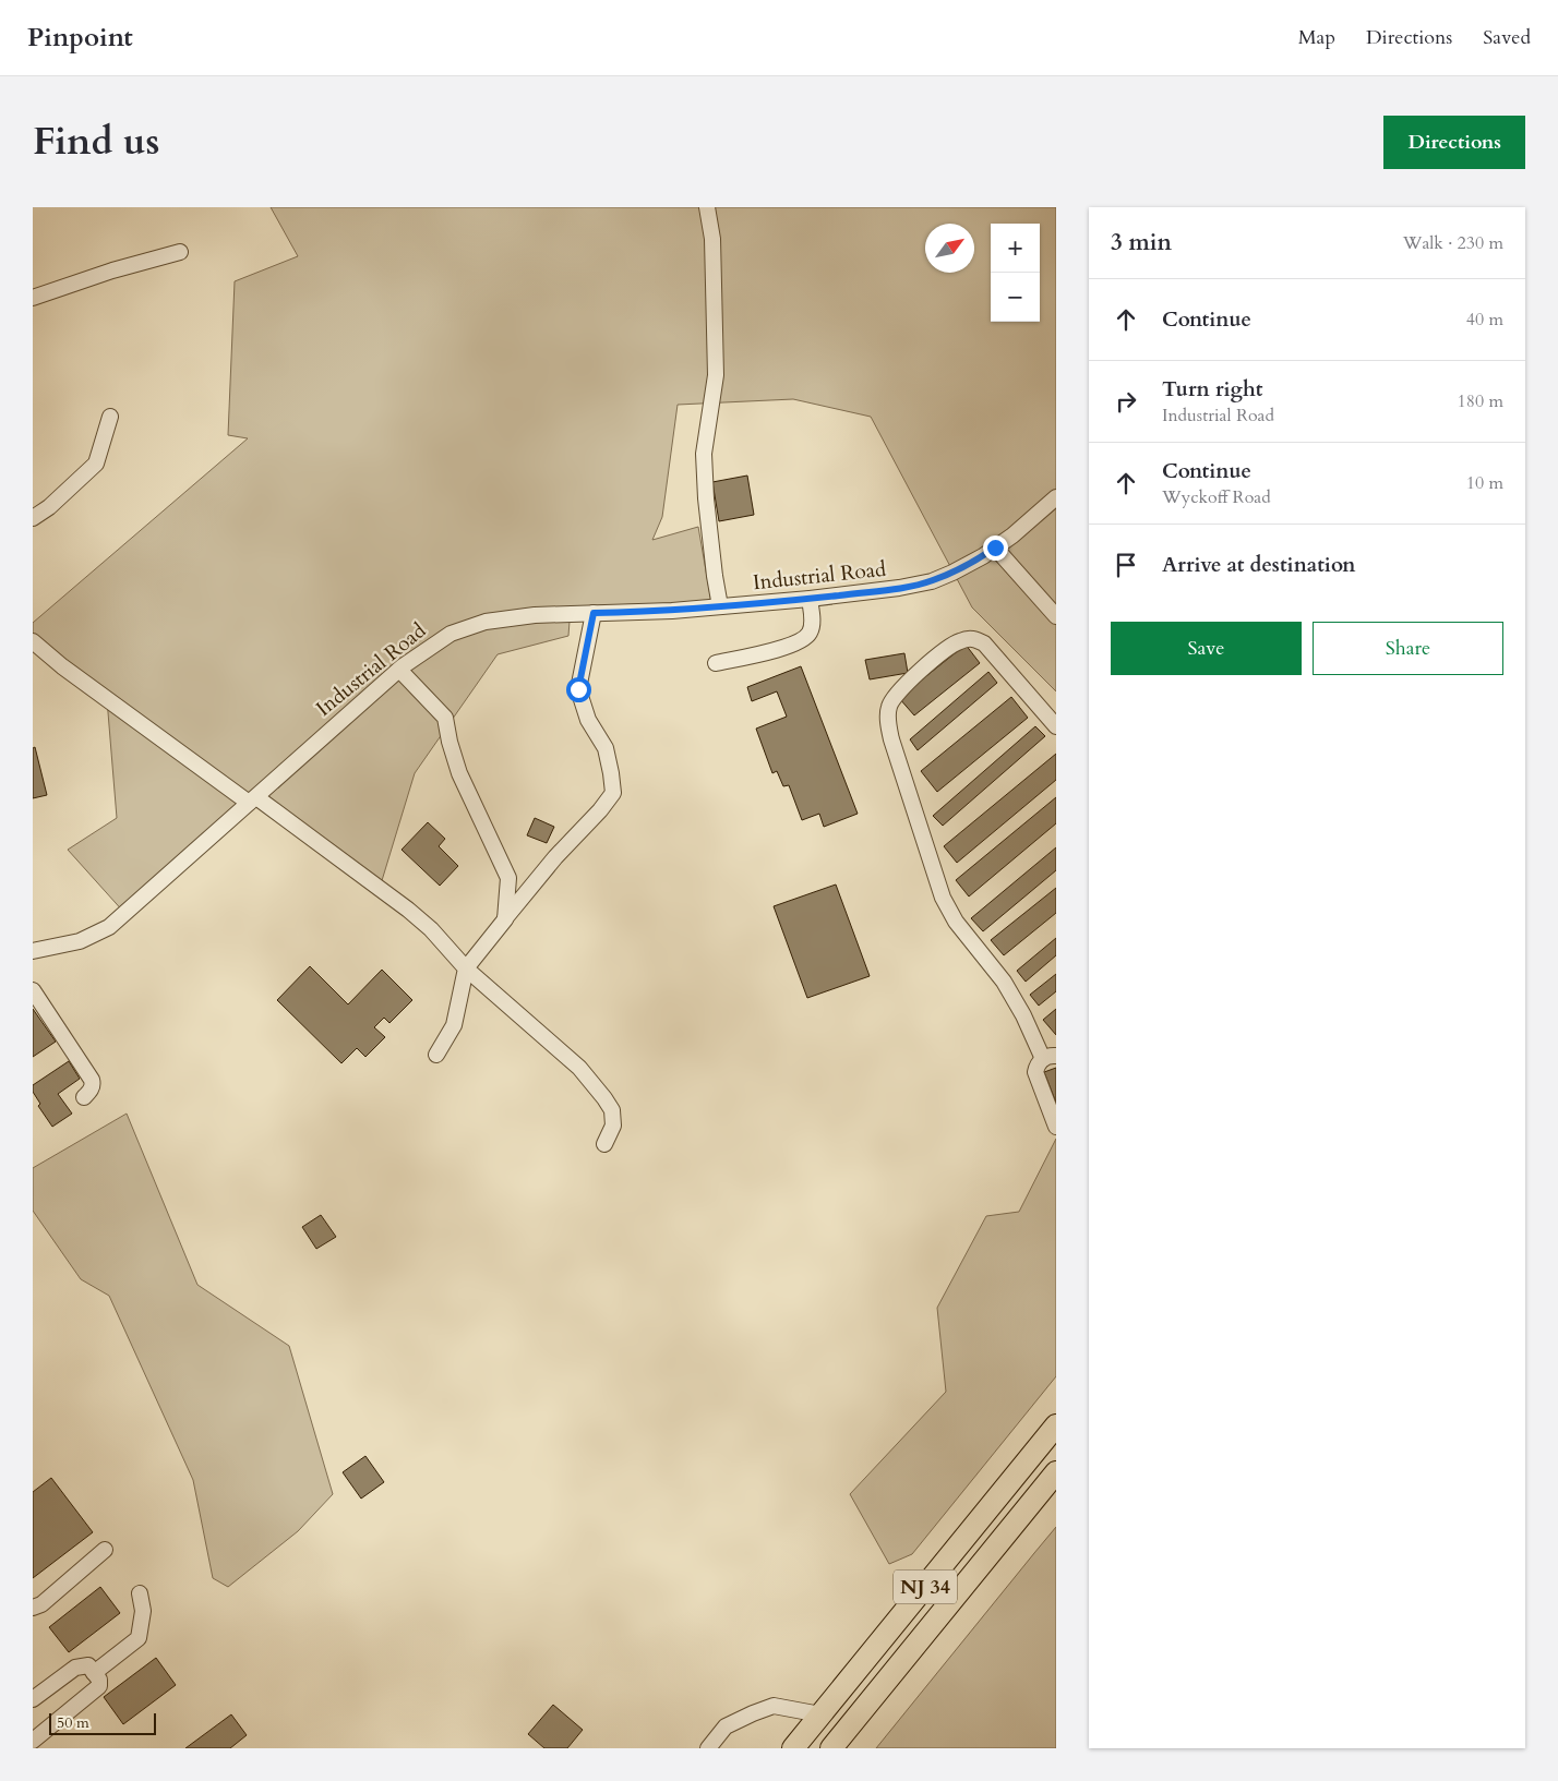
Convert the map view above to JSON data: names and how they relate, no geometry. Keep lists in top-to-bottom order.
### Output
{
  "streets": {
    "highway": ["NJ 34"],
    "street": ["Industrial Road"]
  },
  "scale_bar": "50 m",
  "north": "top right",
  "page": {
    "header": "Pinpoint",
    "nav": ["Map", "Directions", "Saved"],
    "title": "Find us",
    "buttons": [
      "Directions",
      ["Save", "Share"]
    ],
    "heading": ["3 min", "Walk · 230 m"],
    "map_buttons": ["+", "−"],
    "list": [
      ["Continue", "40 m"],
      ["Turn right", "Industrial Road", "180 m"],
      ["Continue", "Wyckoff Road", "10 m"],
      "Arrive at destination"
    ],
    "scale": "50 m"
  }
}
